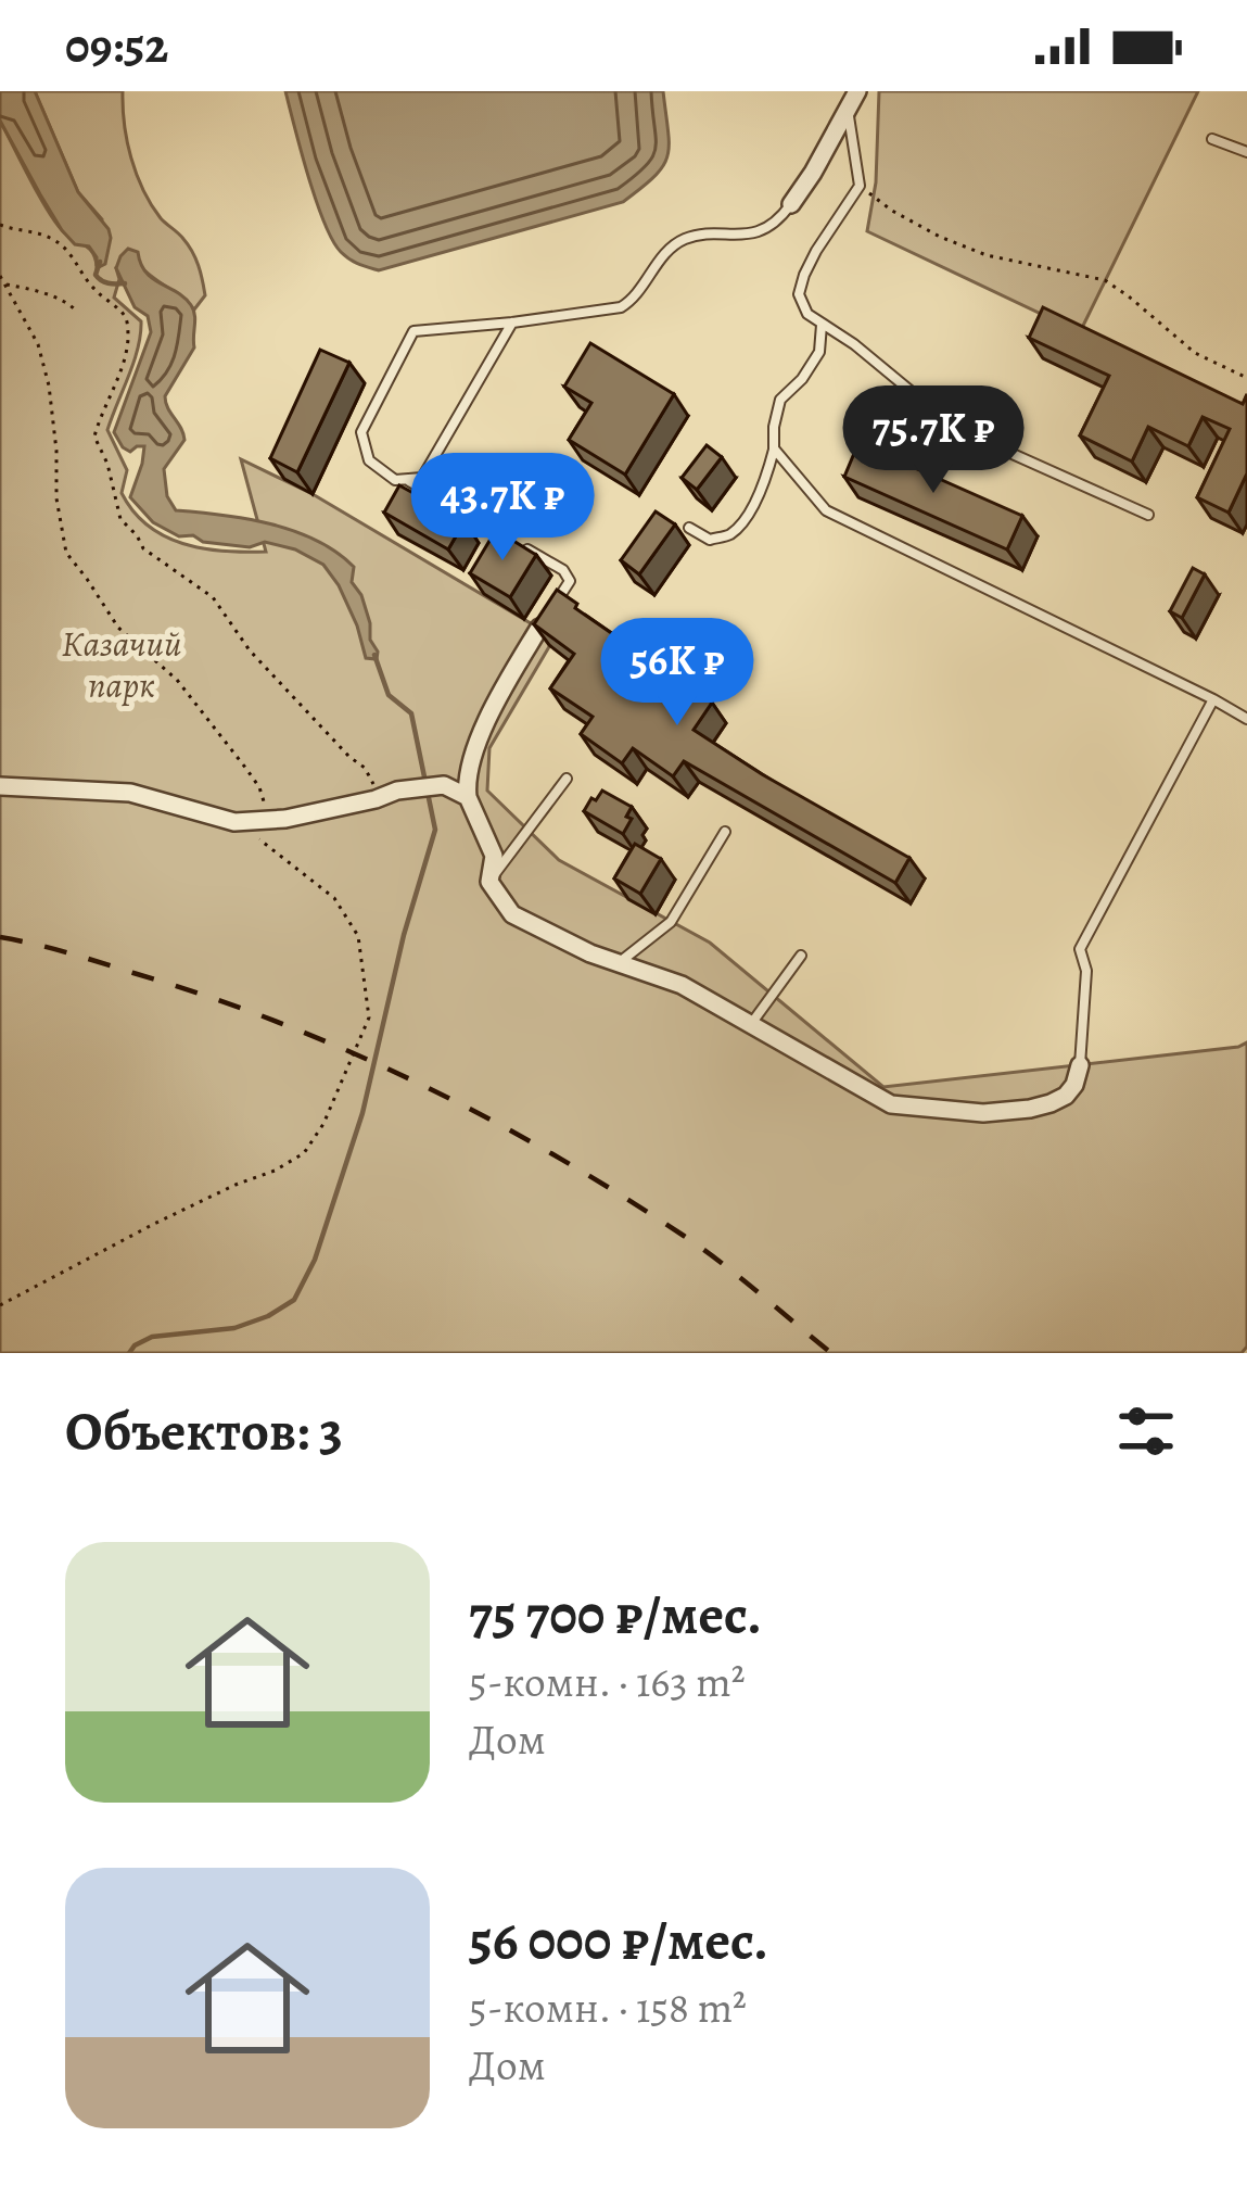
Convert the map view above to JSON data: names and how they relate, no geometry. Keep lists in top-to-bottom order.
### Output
{
  "parks": ["Казачий парк"],
  "page": {
    "status": "09:52",
    "price": ["75.7K ₽", "43.7K ₽", "56K ₽"],
    "heading": "Объектов: 3",
    "list": [
      {
        "name": "75 700 ₽/мес.",
        "note": "5-комн. · 163 m² · Дом"
      },
      {
        "name": "56 000 ₽/мес.",
        "note": "5-комн. · 158 m² · Дом"
      }
    ]
  }
}
